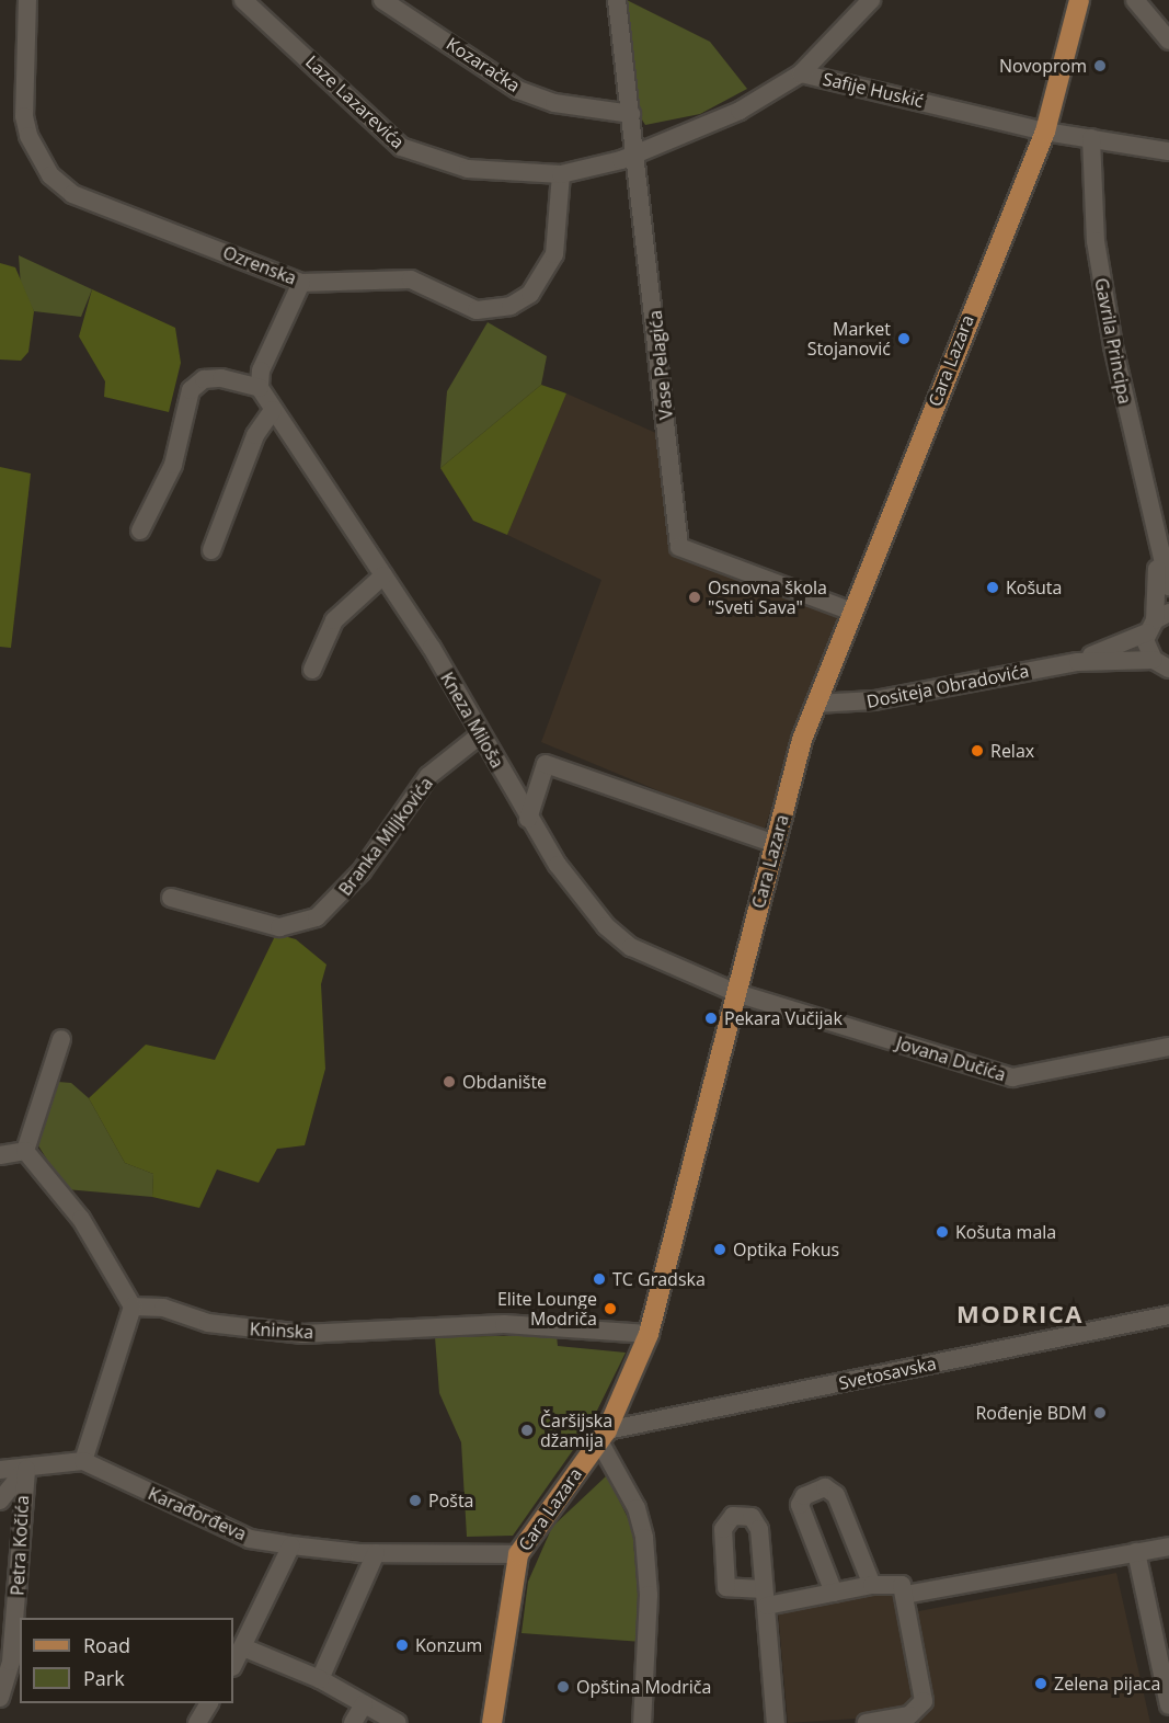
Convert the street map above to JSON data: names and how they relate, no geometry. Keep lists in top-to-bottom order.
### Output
{
  "streets": {
    "main road": ["Cara Lazara"],
    "street": [
      "Kozaračka",
      "Safije Huskić",
      "Laze Lazarevića",
      "Ozrenska",
      "Gavrila Principa",
      "Vase Pelagića",
      "Dositeja Obradovića",
      "Kneza Miloša",
      "Branka Miljkovića",
      "Jovana Dučića",
      "Kninska",
      "Svetosavska",
      "Karađorđeva",
      "Petra Kočića"
    ]
  },
  "crossings": [
    ["Kozaračka", "Vase Pelagića"],
    ["Safije Huskić", "Laze Lazarevića"],
    ["Safije Huskić", "Gavrila Principa"],
    ["Safije Huskić", "Cara Lazara"],
    ["Safije Huskić", "Vase Pelagića"],
    ["Laze Lazarevića", "Ozrenska"],
    ["Laze Lazarevića", "Vase Pelagića"],
    ["Gavrila Principa", "Dositeja Obradovića"],
    ["Cara Lazara", "Vase Pelagića"],
    ["Cara Lazara", "Dositeja Obradovića"],
    ["Cara Lazara", "Kneza Miloša"],
    ["Cara Lazara", "Jovana Dučića"],
    ["Cara Lazara", "Kninska"],
    ["Cara Lazara", "Svetosavska"],
    ["Cara Lazara", "Karađorđeva"],
    ["Kneza Miloša", "Branka Miljkovića"],
    ["Kneza Miloša", "Jovana Dučića"]
  ],
  "districts": ["MODRICA"],
  "places": [
    "Novoprom",
    "Market Stojanović",
    "Košuta",
    "Osnovna škola \"Sveti Sava\"",
    "Relax",
    "Pekara Vučijak",
    "Obdanište",
    "Košuta mala",
    "Optika Fokus",
    "TC Gradska",
    "Elite Lounge Modriča",
    "Rođenje BDM",
    "Čaršijska džamija",
    "Pošta",
    "Konzum",
    "Zelena pijaca",
    "Opština Modriča"
  ],
  "legend": ["Road", "Park"]
}
